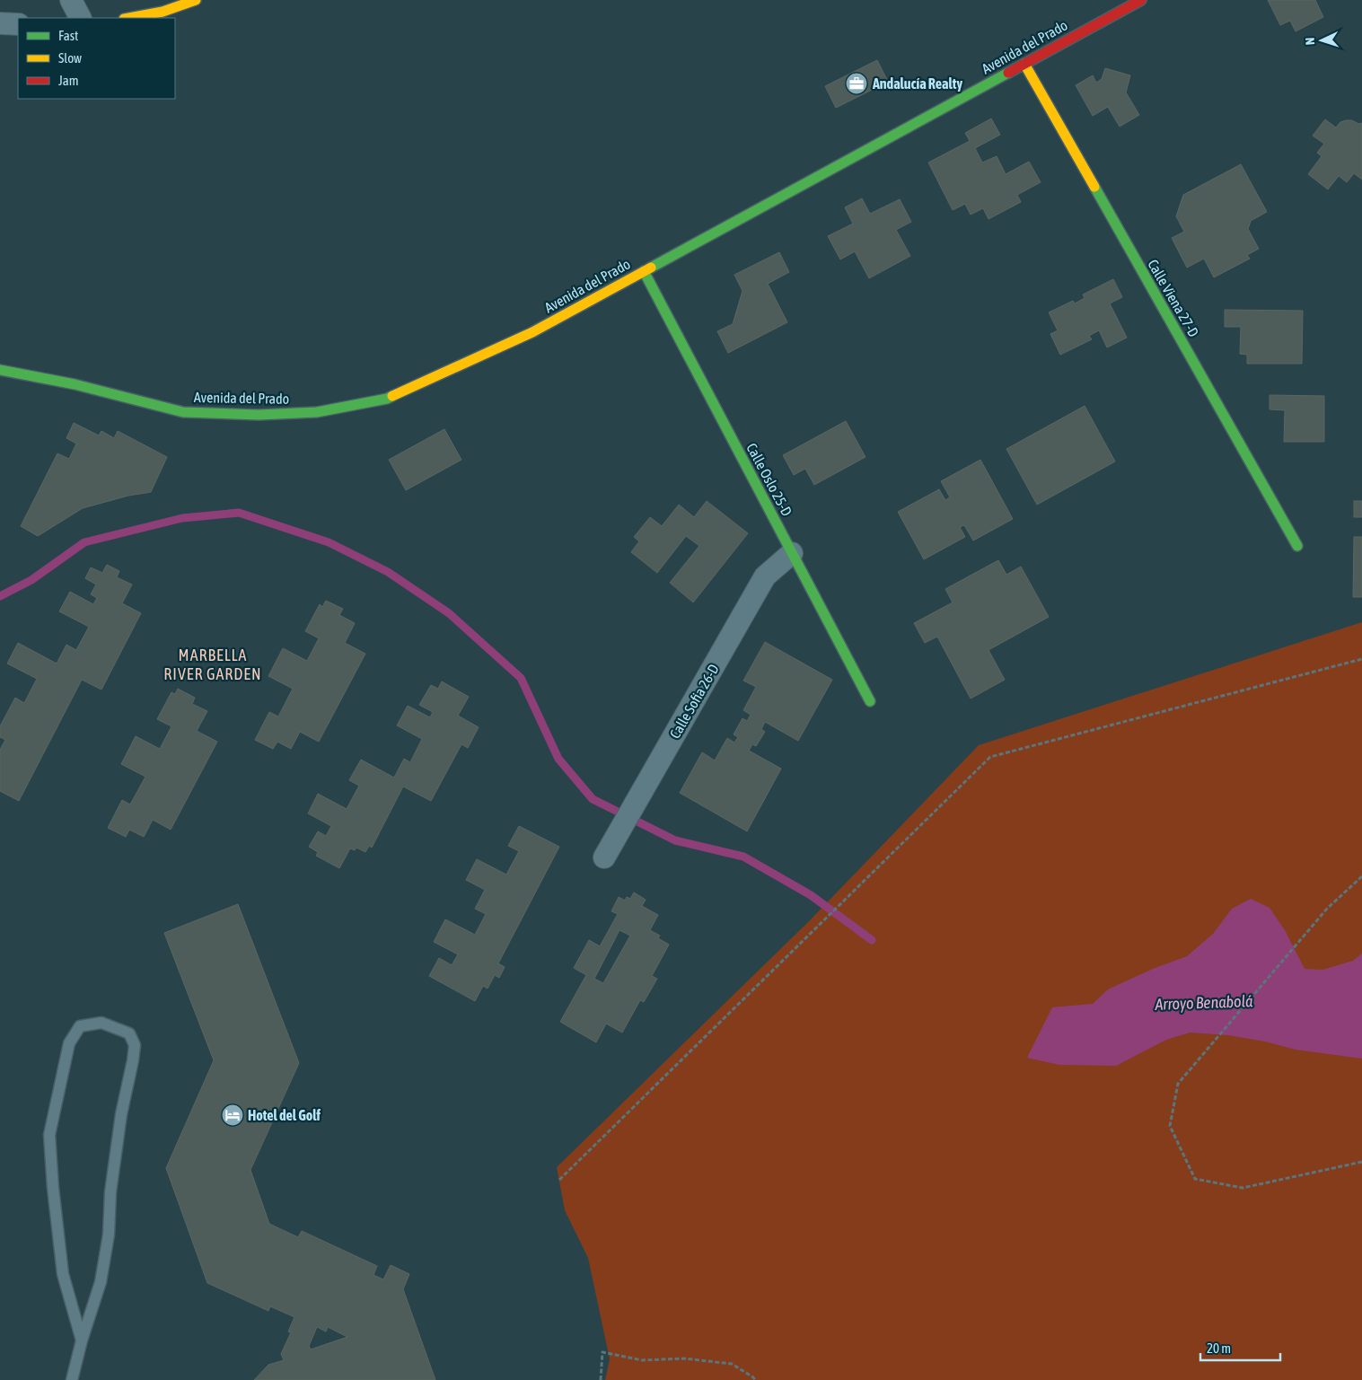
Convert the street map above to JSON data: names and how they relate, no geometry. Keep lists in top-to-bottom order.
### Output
{
  "streets": {
    "street": [
      "Avenida del Prado",
      "Calle Viena 27-D",
      "Calle Oslo 25-D",
      "Calle Sofia 26-D"
    ]
  },
  "crossings": [
    ["Avenida del Prado", "Calle Viena 27-D"],
    ["Avenida del Prado", "Calle Oslo 25-D"],
    ["Calle Oslo 25-D", "Calle Sofia 26-D"]
  ],
  "districts": ["MARBELLA RIVER GARDEN"],
  "water": ["Arroyo Benabolá"],
  "places": {
    "office": ["Andalucía Realty"],
    "hotel": ["Hotel del Golf"]
  },
  "legend": ["Fast", "Slow", "Jam"],
  "scale_bar": "20 m",
  "north": "left"
}
